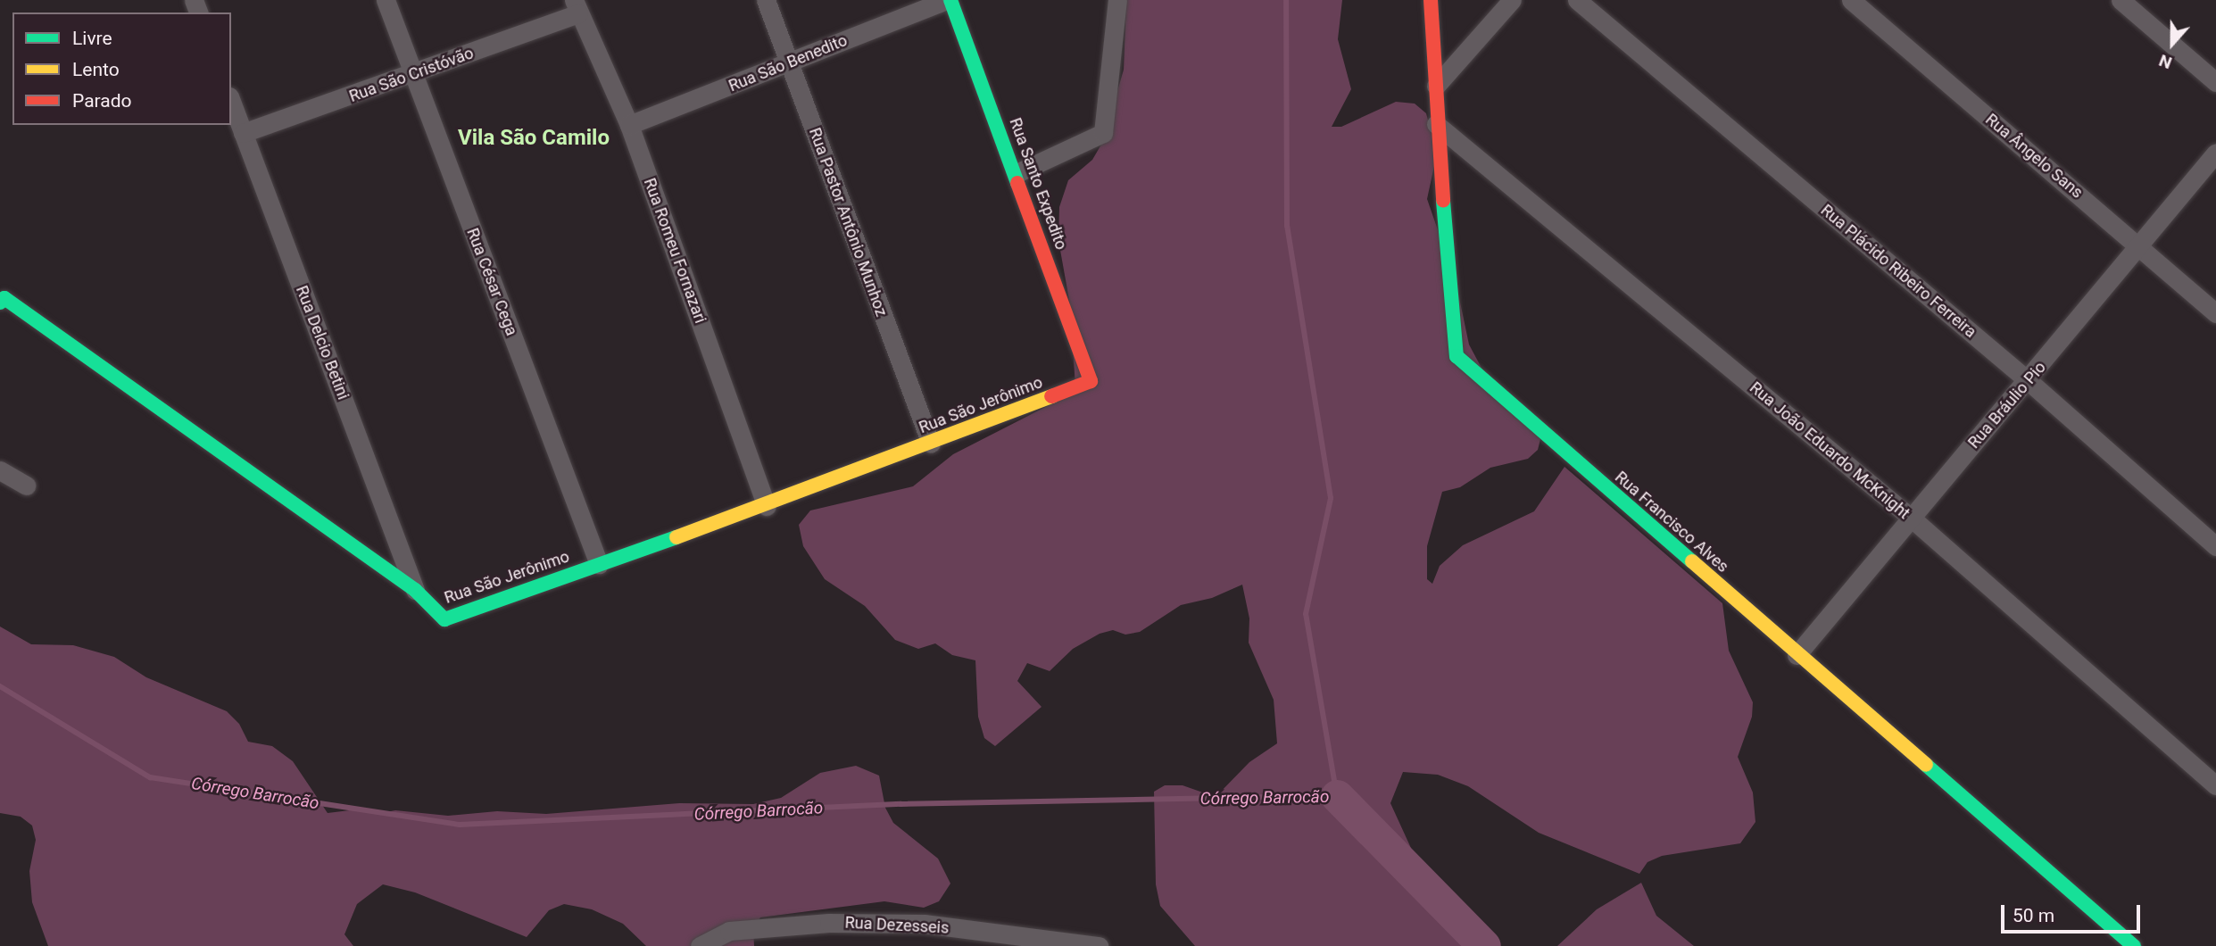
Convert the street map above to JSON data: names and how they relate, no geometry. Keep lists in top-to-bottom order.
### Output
{
  "streets": {
    "street": [
      "Rua São Benedito",
      "Rua São Cristóvão",
      "Rua Ângelo Sans",
      "Rua Santo Expedito",
      "Rua Pastor Antônio Munhoz",
      "Rua Romeu Fornazari",
      "Rua Plácido Ribeiro Ferreira",
      "Rua César Cega",
      "Rua Delcio Betini",
      "Rua São Jerônimo",
      "Rua Bráulio Pio",
      "Rua João Eduardo McKnight",
      "Rua Francisco Alves",
      "Rua Dezesseis"
    ]
  },
  "crossings": [
    ["Rua São Benedito", "Rua Santo Expedito"],
    ["Rua São Benedito", "Rua Pastor Antônio Munhoz"],
    ["Rua São Benedito", "Rua Romeu Fornazari"],
    ["Rua São Cristóvão", "Rua Romeu Fornazari"],
    ["Rua São Cristóvão", "Rua César Cega"],
    ["Rua São Cristóvão", "Rua Delcio Betini"],
    ["Rua Ângelo Sans", "Rua Bráulio Pio"],
    ["Rua Santo Expedito", "Rua São Jerônimo"],
    ["Rua Pastor Antônio Munhoz", "Rua São Jerônimo"],
    ["Rua Romeu Fornazari", "Rua São Jerônimo"],
    ["Rua Plácido Ribeiro Ferreira", "Rua Bráulio Pio"],
    ["Rua César Cega", "Rua São Jerônimo"],
    ["Rua Delcio Betini", "Rua São Jerônimo"],
    ["Rua Bráulio Pio", "Rua João Eduardo McKnight"],
    ["Rua Bráulio Pio", "Rua Francisco Alves"],
    ["Rua João Eduardo McKnight", "Rua Francisco Alves"]
  ],
  "districts": ["Vila São Camilo"],
  "water": ["Córrego Barrocão"],
  "legend": ["Livre", "Lento", "Parado"],
  "scale_bar": "50 m",
  "north": "bottom"
}
